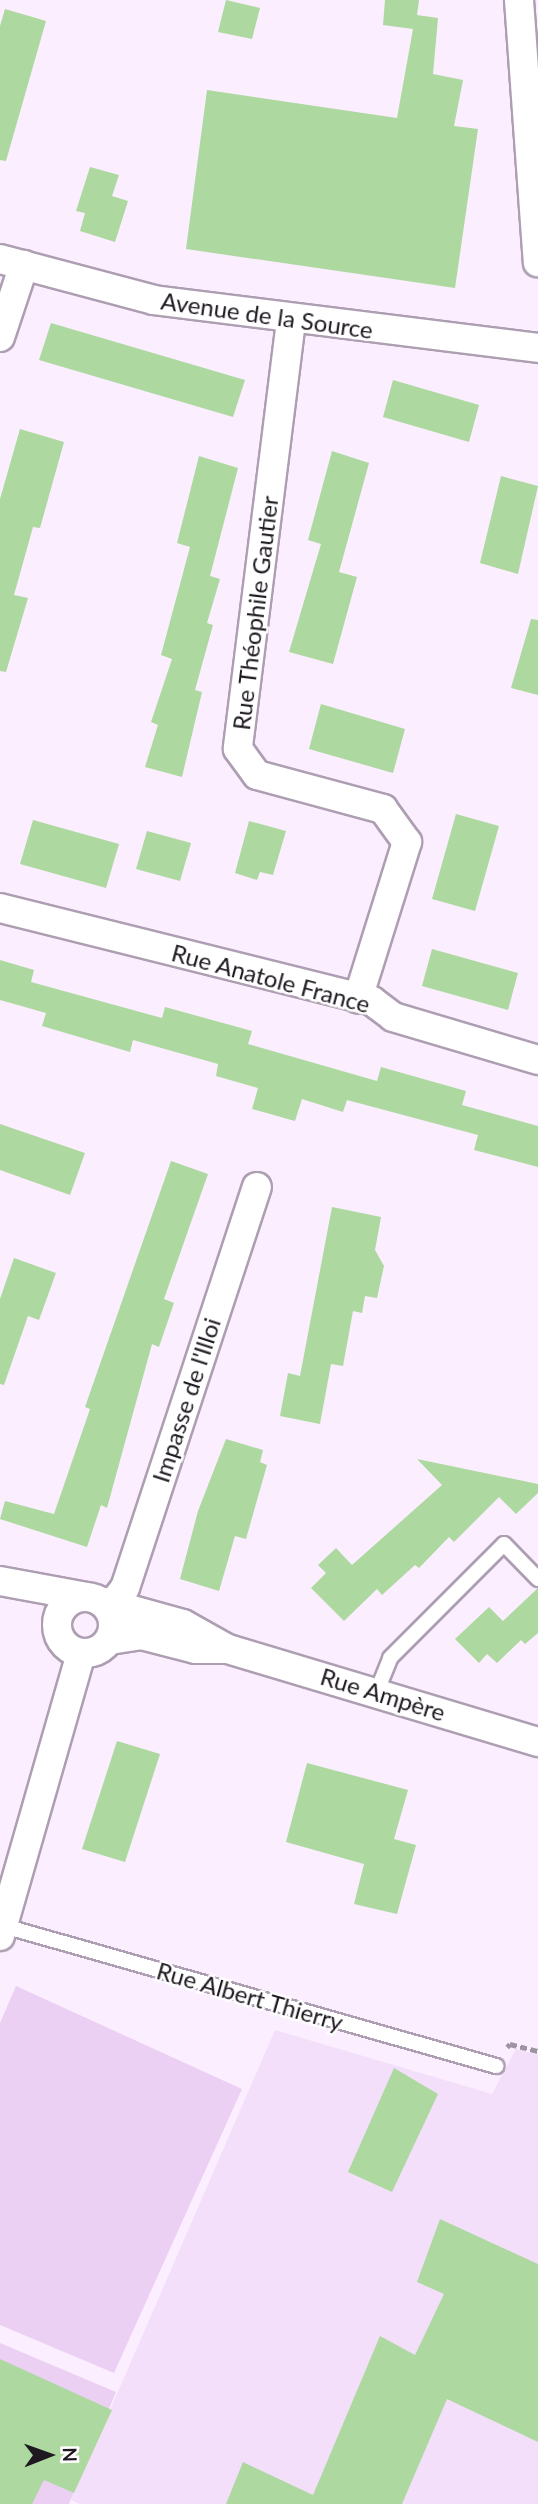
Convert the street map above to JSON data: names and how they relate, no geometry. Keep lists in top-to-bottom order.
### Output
{
  "streets": {
    "street": [
      "Avenue de la Source",
      "Rue Théophile Gautier",
      "Rue Anatole France",
      "Impasse de l'Illoi",
      "Rue Ampère"
    ],
    "lane": ["Rue Albert Thierry"]
  },
  "crossings": [
    ["Avenue de la Source", "Rue Théophile Gautier"],
    ["Rue Théophile Gautier", "Rue Anatole France"],
    ["Impasse de l'Illoi", "Rue Ampère"]
  ],
  "north": "right"
}
